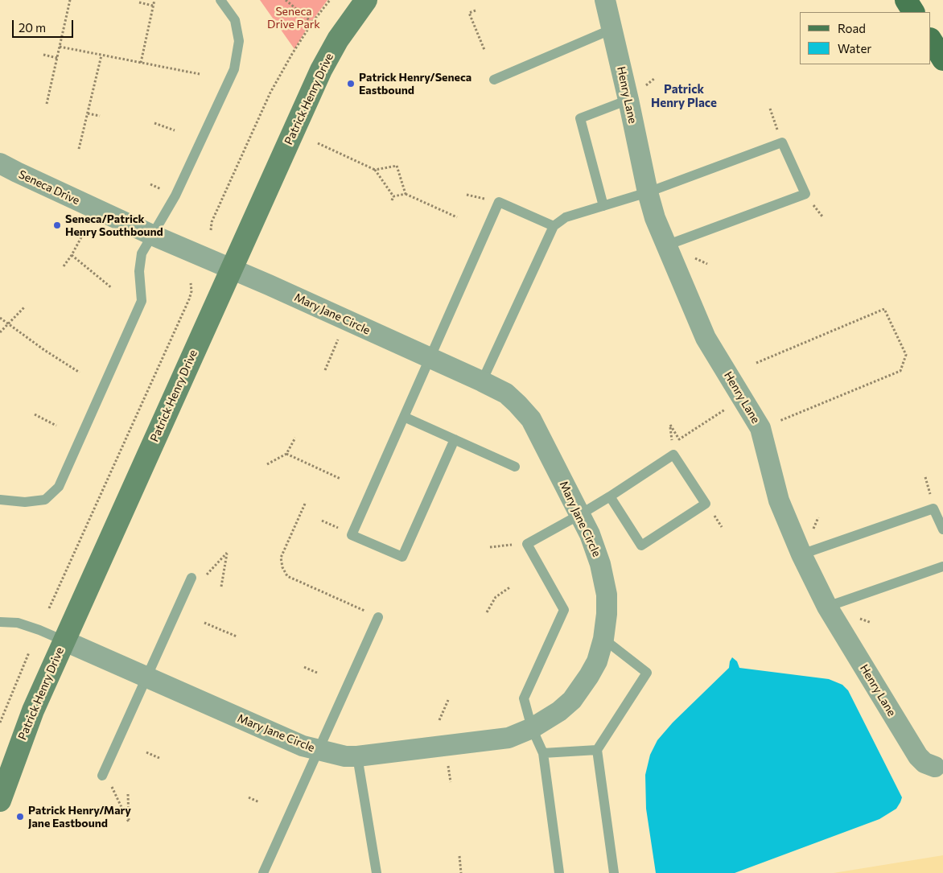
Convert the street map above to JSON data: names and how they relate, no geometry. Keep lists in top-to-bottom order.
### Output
{
  "streets": {
    "main road": ["Patrick Henry Drive"],
    "street": ["Henry Lane", "Seneca Drive", "Mary Jane Circle"]
  },
  "crossings": [
    ["Patrick Henry Drive", "Seneca Drive"],
    ["Patrick Henry Drive", "Mary Jane Circle"],
    ["Seneca Drive", "Mary Jane Circle"]
  ],
  "districts": ["Patrick Henry Place"],
  "parks": ["Seneca Drive Park"],
  "places": ["Patrick Henry/Seneca Eastbound", "Seneca/Patrick Henry Southbound", "Patrick Henry/Mary Jane Eastbound"],
  "legend": ["Road", "Water"],
  "scale_bar": "20 m"
}
